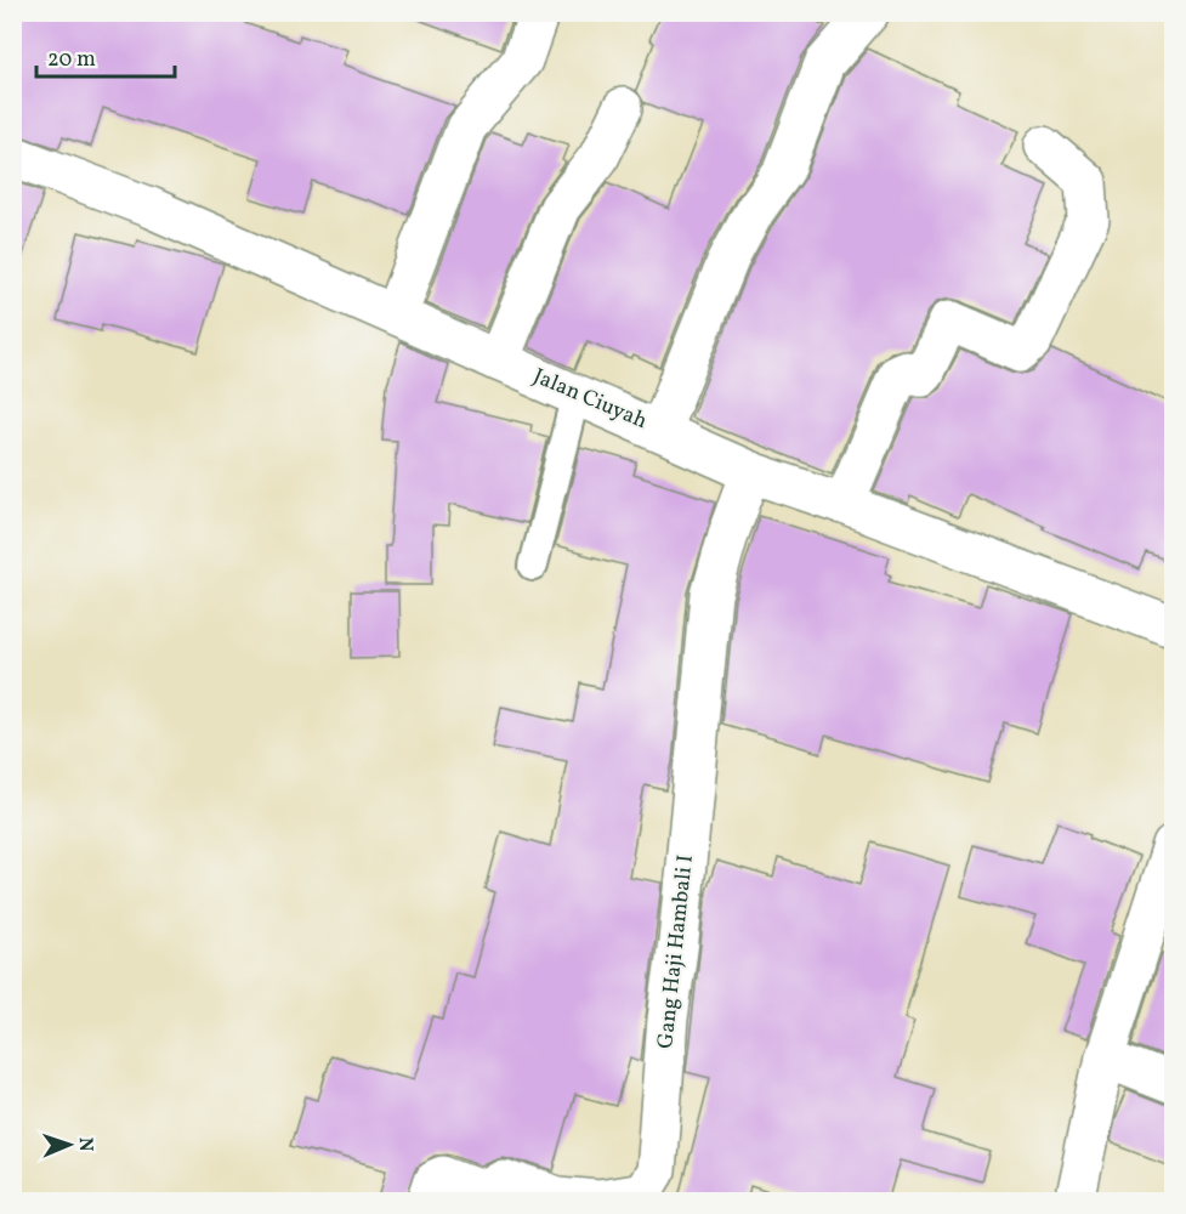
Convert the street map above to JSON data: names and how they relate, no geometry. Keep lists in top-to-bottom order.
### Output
{
  "streets": {
    "street": ["Jalan Ciuyah", "Gang Haji Hambali I"]
  },
  "crossings": [
    ["Jalan Ciuyah", "Gang Haji Hambali I"]
  ],
  "scale_bar": "20 m",
  "north": "right"
}
